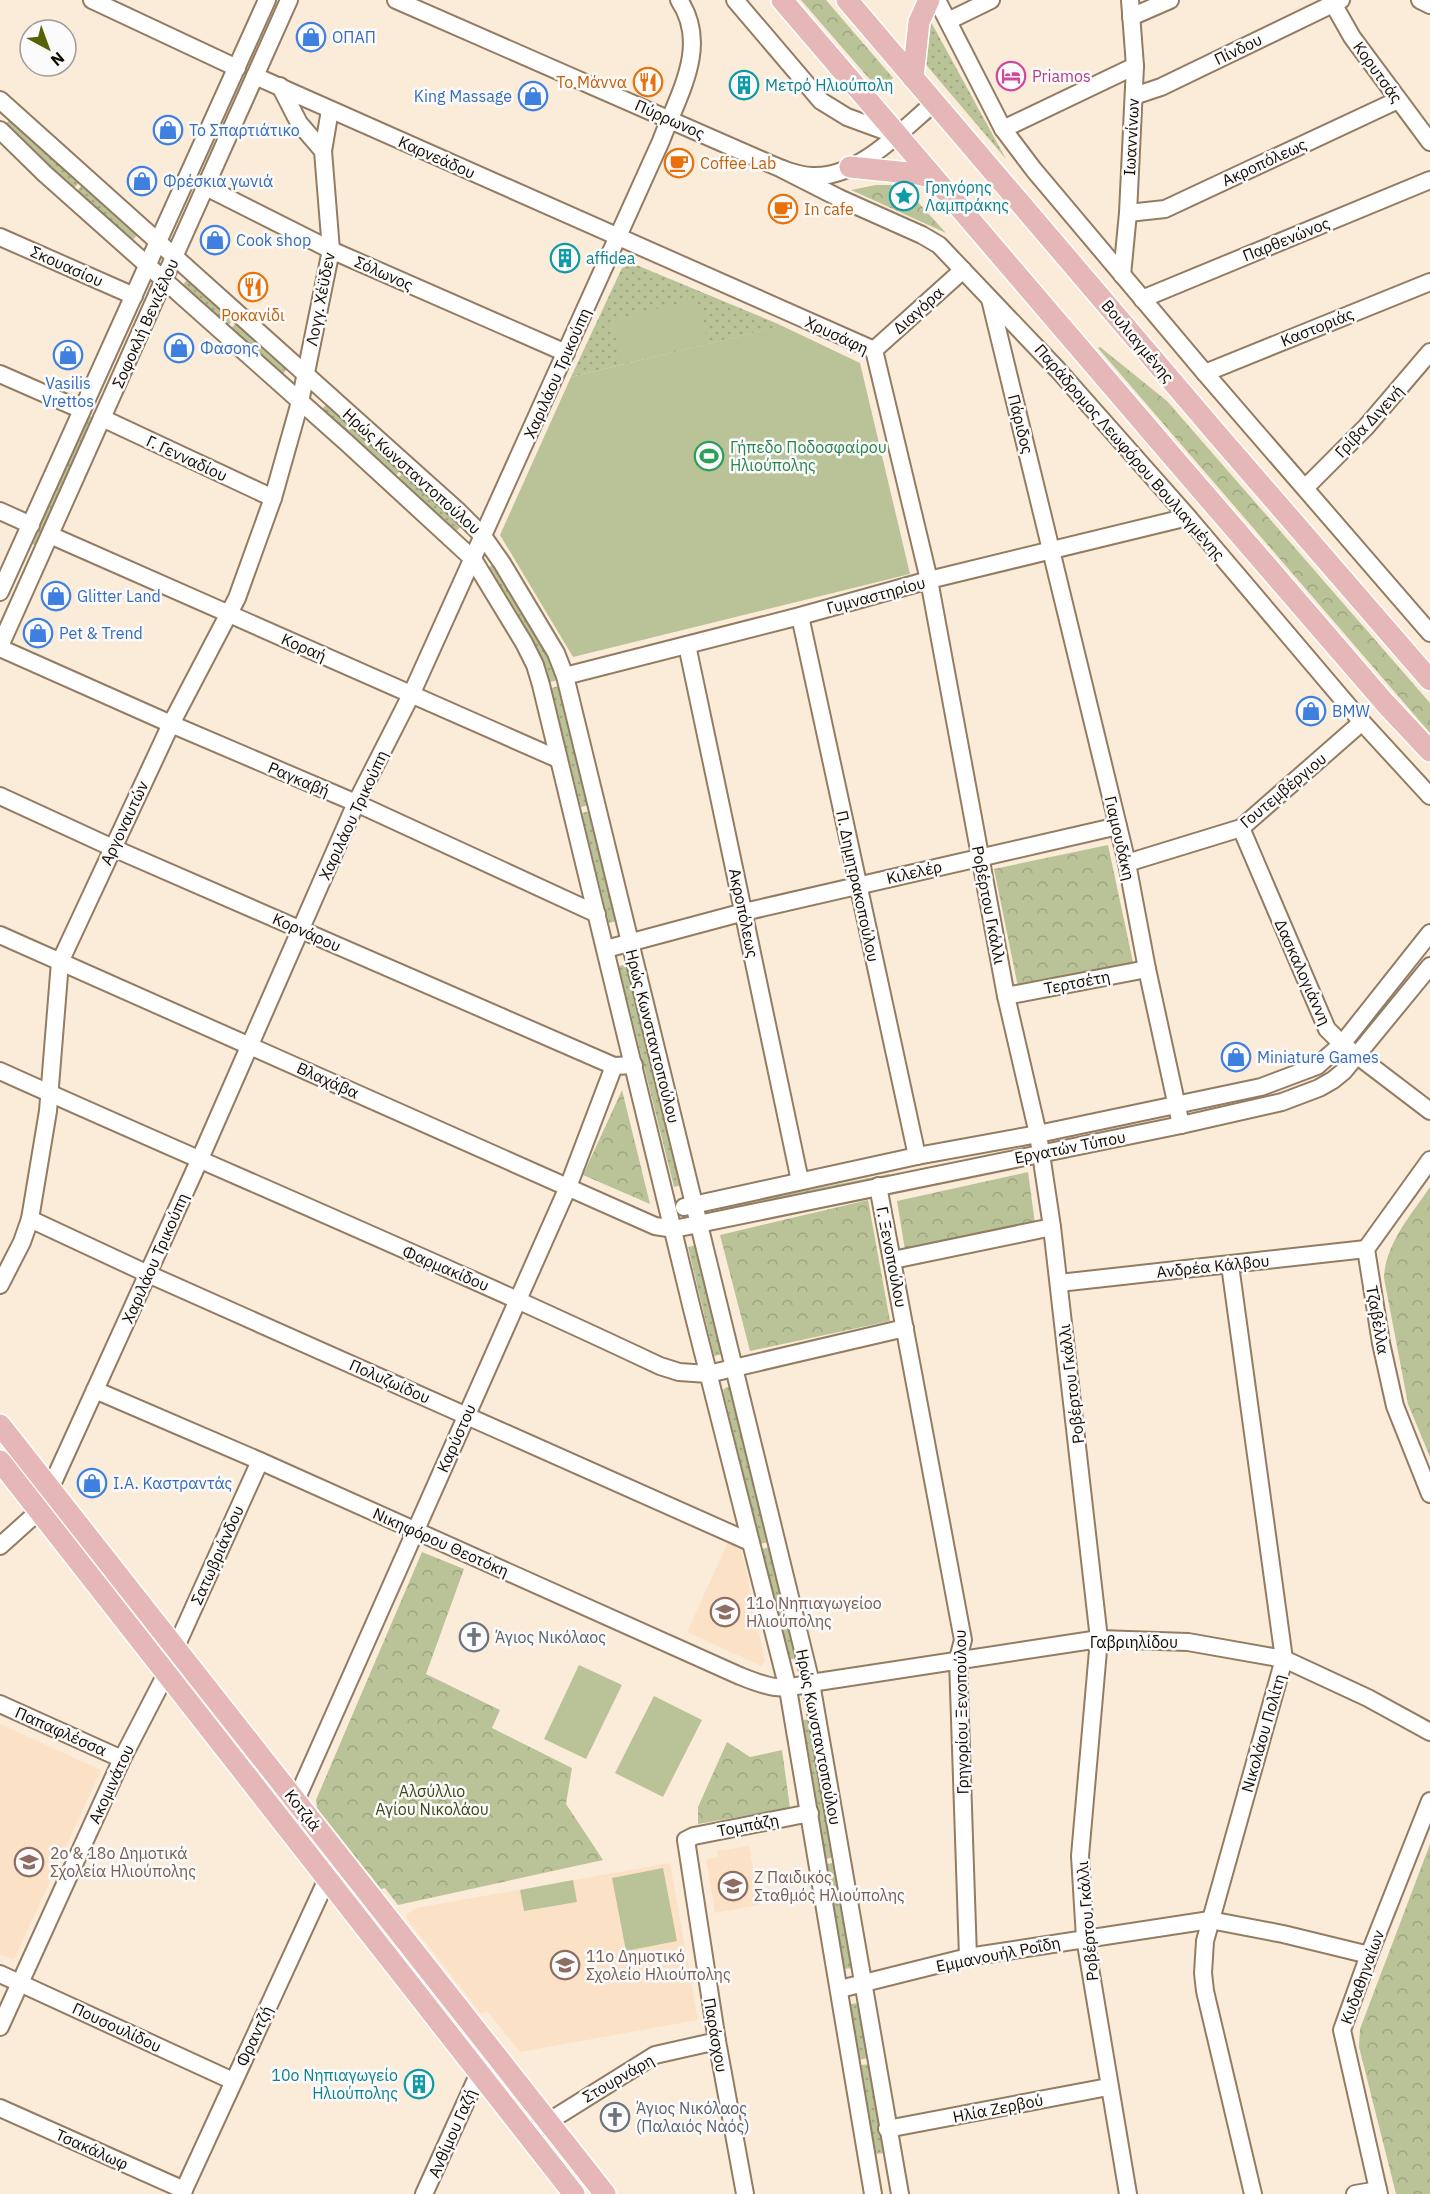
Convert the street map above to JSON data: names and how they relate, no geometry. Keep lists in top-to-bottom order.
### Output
{
  "streets": {
    "main road": ["Βουλιαγμένης", "Κοτζιά"],
    "street": [
      "Πίνδου",
      "Κορυτσάς",
      "Πύρρωνος",
      "Ιωαννίνων",
      "Καρνεάδου",
      "Ακροπόλεως",
      "Παρθενώνος",
      "Σκουασίου",
      "Σόλωνος",
      "Λογγ. Χέϋδεν",
      "Διαγόρα",
      "Σοφοκλή Βενιζέλου",
      "Καστοριάς",
      "Χρυσάφη",
      "Χαριλάου Τρικούπη",
      "Γρίβα Διγενή",
      "Πάριδος",
      "Παράδρομος Λεωφόρου Βουλιαγμένης",
      "Γ. Γενναδίου",
      "Ηρώς Κωνσταντοπούλου",
      "Γυμναστηρίου",
      "Κοραή",
      "Ραγκαβή",
      "Γουτεμβέργιου",
      "Αργοναυτών",
      "Γιαμουδάκη",
      "Κιλελέρ",
      "Π. Δημητρακοπούλου",
      "Ροβέρτου Γκάλλι",
      "Κορνάρου",
      "Δασκαλογιάννη",
      "Τερτσέτη",
      "Βλαχάβα",
      "Εργατών Τύπου",
      "Γ. Ξενοπούλου",
      "Ανδρέα Κάλβου",
      "Φαρμακίδου",
      "Τζαβέλλα",
      "Πολυζωίδου",
      "Καρύστου",
      "Νικηφόρου Θεοτόκη",
      "Σατωβριάνδου",
      "Γαβριηλίδου",
      "Γρηγορίου Ξενοπούλου",
      "Παπαφλέσσα",
      "Νικολάου Πολίτη",
      "Ακομινάτου",
      "Τομπάζη",
      "Εμμανουήλ Ροΐδη",
      "Κυδαθηναίων",
      "Πουσουλίδου",
      "Παράσχου",
      "Φραντζή",
      "Στουρνάρη",
      "Ηλία Ζερβού",
      "Ανθίμου Γαζή",
      "Τσακάλωφ"
    ]
  },
  "crossings": [
    ["Πίνδου", "Κορυτσάς"],
    ["Πίνδου", "Ιωαννίνων"],
    ["Κορυτσάς", "Ακροπόλεως"],
    ["Πύρρωνος", "Βουλιαγμένης"],
    ["Πύρρωνος", "Χαριλάου Τρικούπη"],
    ["Πύρρωνος", "Παράδρομος Λεωφόρου Βουλιαγμένης"],
    ["Ιωαννίνων", "Ακροπόλεως"],
    ["Καρνεάδου", "Λογγ. Χέϋδεν"],
    ["Καρνεάδου", "Σοφοκλή Βενιζέλου"],
    ["Καρνεάδου", "Χρυσάφη"],
    ["Καρνεάδου", "Χαριλάου Τρικούπη"],
    ["Ακροπόλεως", "Γυμναστηρίου"],
    ["Ακροπόλεως", "Κιλελέρ"],
    ["Ακροπόλεως", "Εργατών Τύπου"],
    ["Σκουασίου", "Σοφοκλή Βενιζέλου"],
    ["Σόλωνος", "Λογγ. Χέϋδεν"],
    ["Σόλωνος", "Σοφοκλή Βενιζέλου"],
    ["Σόλωνος", "Χαριλάου Τρικούπη"],
    ["Λογγ. Χέϋδεν", "Ηρώς Κωνσταντοπούλου"],
    ["Λογγ. Χέϋδεν", "Αργοναυτών"],
    ["Διαγόρα", "Χρυσάφη"],
    ["Διαγόρα", "Παράδρομος Λεωφόρου Βουλιαγμένης"],
    ["Σοφοκλή Βενιζέλου", "Γ. Γενναδίου"],
    ["Σοφοκλή Βενιζέλου", "Ηρώς Κωνσταντοπούλου"],
    ["Σοφοκλή Βενιζέλου", "Κοραή"],
    ["Σοφοκλή Βενιζέλου", "Ραγκαβή"],
    ["Χρυσάφη", "Χαριλάου Τρικούπη"],
    ["Χρυσάφη", "Γυμναστηρίου"],
    ["Χρυσάφη", "Ροβέρτου Γκάλλι"],
    ["Χαριλάου Τρικούπη", "Ηρώς Κωνσταντοπούλου"],
    ["Χαριλάου Τρικούπη", "Κοραή"],
    ["Χαριλάου Τρικούπη", "Ραγκαβή"],
    ["Χαριλάου Τρικούπη", "Κορνάρου"],
    ["Χαριλάου Τρικούπη", "Βλαχάβα"],
    ["Χαριλάου Τρικούπη", "Φαρμακίδου"],
    ["Χαριλάου Τρικούπη", "Πολυζωίδου"],
    ["Χαριλάου Τρικούπη", "Νικηφόρου Θεοτόκη"],
    ["Χαριλάου Τρικούπη", "Κοτζιά"],
    ["Πάριδος", "Παράδρομος Λεωφόρου Βουλιαγμένης"],
    ["Πάριδος", "Γυμναστηρίου"],
    ["Πάριδος", "Γιαμουδάκη"],
    ["Παράδρομος Λεωφόρου Βουλιαγμένης", "Γυμναστηρίου"],
    ["Παράδρομος Λεωφόρου Βουλιαγμένης", "Γουτεμβέργιου"],
    ["Γ. Γενναδίου", "Αργοναυτών"],
    ["Ηρώς Κωνσταντοπούλου", "Γυμναστηρίου"],
    ["Ηρώς Κωνσταντοπούλου", "Κοραή"],
    ["Ηρώς Κωνσταντοπούλου", "Ραγκαβή"],
    ["Ηρώς Κωνσταντοπούλου", "Αργοναυτών"],
    ["Ηρώς Κωνσταντοπούλου", "Κιλελέρ"],
    ["Ηρώς Κωνσταντοπούλου", "Εργατών Τύπου"],
    ["Ηρώς Κωνσταντοπούλου", "Φαρμακίδου"],
    ["Ηρώς Κωνσταντοπούλου", "Πολυζωίδου"],
    ["Ηρώς Κωνσταντοπούλου", "Νικηφόρου Θεοτόκη"],
    ["Ηρώς Κωνσταντοπούλου", "Γαβριηλίδου"],
    ["Ηρώς Κωνσταντοπούλου", "Τομπάζη"],
    ["Ηρώς Κωνσταντοπούλου", "Εμμανουήλ Ροΐδη"],
    ["Ηρώς Κωνσταντοπούλου", "Ηλία Ζερβού"],
    ["Γυμναστηρίου", "Γιαμουδάκη"],
    ["Γυμναστηρίου", "Π. Δημητρακοπούλου"],
    ["Γυμναστηρίου", "Ροβέρτου Γκάλλι"],
    ["Κοραή", "Αργοναυτών"],
    ["Ραγκαβή", "Αργοναυτών"],
    ["Γουτεμβέργιου", "Γιαμουδάκη"],
    ["Γουτεμβέργιου", "Δασκαλογιάννη"],
    ["Αργοναυτών", "Κορνάρου"],
    ["Αργοναυτών", "Βλαχάβα"],
    ["Αργοναυτών", "Φαρμακίδου"],
    ["Αργοναυτών", "Πολυζωίδου"],
    ["Γιαμουδάκη", "Κιλελέρ"],
    ["Γιαμουδάκη", "Τερτσέτη"],
    ["Γιαμουδάκη", "Εργατών Τύπου"],
    ["Κιλελέρ", "Π. Δημητρακοπούλου"],
    ["Κιλελέρ", "Ροβέρτου Γκάλλι"],
    ["Π. Δημητρακοπούλου", "Εργατών Τύπου"],
    ["Ροβέρτου Γκάλλι", "Τερτσέτη"],
    ["Ροβέρτου Γκάλλι", "Εργατών Τύπου"],
    ["Ροβέρτου Γκάλλι", "Ανδρέα Κάλβου"],
    ["Ροβέρτου Γκάλλι", "Γαβριηλίδου"],
    ["Ροβέρτου Γκάλλι", "Εμμανουήλ Ροΐδη"],
    ["Ροβέρτου Γκάλλι", "Ηλία Ζερβού"],
    ["Κορνάρου", "Καρύστου"],
    ["Δασκαλογιάννη", "Εργατών Τύπου"],
    ["Βλαχάβα", "Εργατών Τύπου"],
    ["Βλαχάβα", "Καρύστου"],
    ["Εργατών Τύπου", "Γ. Ξενοπούλου"],
    ["Γ. Ξενοπούλου", "Φαρμακίδου"],
    ["Γ. Ξενοπούλου", "Γρηγορίου Ξενοπούλου"],
    ["Ανδρέα Κάλβου", "Τζαβέλλα"],
    ["Ανδρέα Κάλβου", "Νικολάου Πολίτη"],
    ["Φαρμακίδου", "Καρύστου"],
    ["Φαρμακίδου", "Γρηγορίου Ξενοπούλου"],
    ["Πολυζωίδου", "Καρύστου"],
    ["Καρύστου", "Νικηφόρου Θεοτόκη"],
    ["Καρύστου", "Κοτζιά"],
    ["Νικηφόρου Θεοτόκη", "Σατωβριάνδου"],
    ["Νικηφόρου Θεοτόκη", "Γαβριηλίδου"],
    ["Σατωβριάνδου", "Κοτζιά"],
    ["Γαβριηλίδου", "Γρηγορίου Ξενοπούλου"],
    ["Γαβριηλίδου", "Νικολάου Πολίτη"],
    ["Γρηγορίου Ξενοπούλου", "Εμμανουήλ Ροΐδη"],
    ["Παπαφλέσσα", "Ακομινάτου"],
    ["Νικολάου Πολίτη", "Εμμανουήλ Ροΐδη"],
    ["Ακομινάτου", "Κοτζιά"],
    ["Ακομινάτου", "Πουσουλίδου"],
    ["Κοτζιά", "Φραντζή"],
    ["Κοτζιά", "Στουρνάρη"],
    ["Κοτζιά", "Ανθίμου Γαζή"],
    ["Τομπάζη", "Παράσχου"],
    ["Εμμανουήλ Ροΐδη", "Κυδαθηναίων"],
    ["Πουσουλίδου", "Φραντζή"],
    ["Παράσχου", "Στουρνάρη"],
    ["Φραντζή", "Τσακάλωφ"]
  ],
  "parks": ["Αλσύλλιο Αγίου Νικολάου"],
  "places": {
    "shop": [
      "ΟΠΑΠ",
      "King Massage",
      "Το Σπαρτιάτικο",
      "Φρέσκια γωνιά",
      "Cook shop",
      "Φασοης",
      "Vasilis Vrettos",
      "Glitter Land",
      "Pet & Trend",
      "BMW",
      "Miniature Games",
      "Ι.Α. Καστραντάς"
    ],
    "hotel": ["Priamos"],
    "restaurant": ["Το Μάννα", "Ροκανίδι"],
    "building": ["Μετρό Ηλιούπολη", "affidea", "10ο Νηπιαγωγείο Ηλιούπολης"],
    "cafe": ["Coffee Lab", "In cafe"],
    "place": ["Γρηγόρης Λαμπράκης"],
    "sports": ["Γήπεδο Ποδοσφαίρου Ηλιούπολης"],
    "school or university": [
      "11ο Νηπιαγωγείοο Ηλιούπολης",
      "2ο & 18ο Δημοτικά Σχολεία Ηλιούπολης",
      "Ζ Παιδικός Σταθμός Ηλιούπολης",
      "11ο Δημοτικό Σχολείο Ηλιούπολης"
    ],
    "church": ["Άγιος Νικόλαος", "Άγιος Νικόλαος (Παλαιός Ναός)"]
  },
  "north": "bottom right"
}
